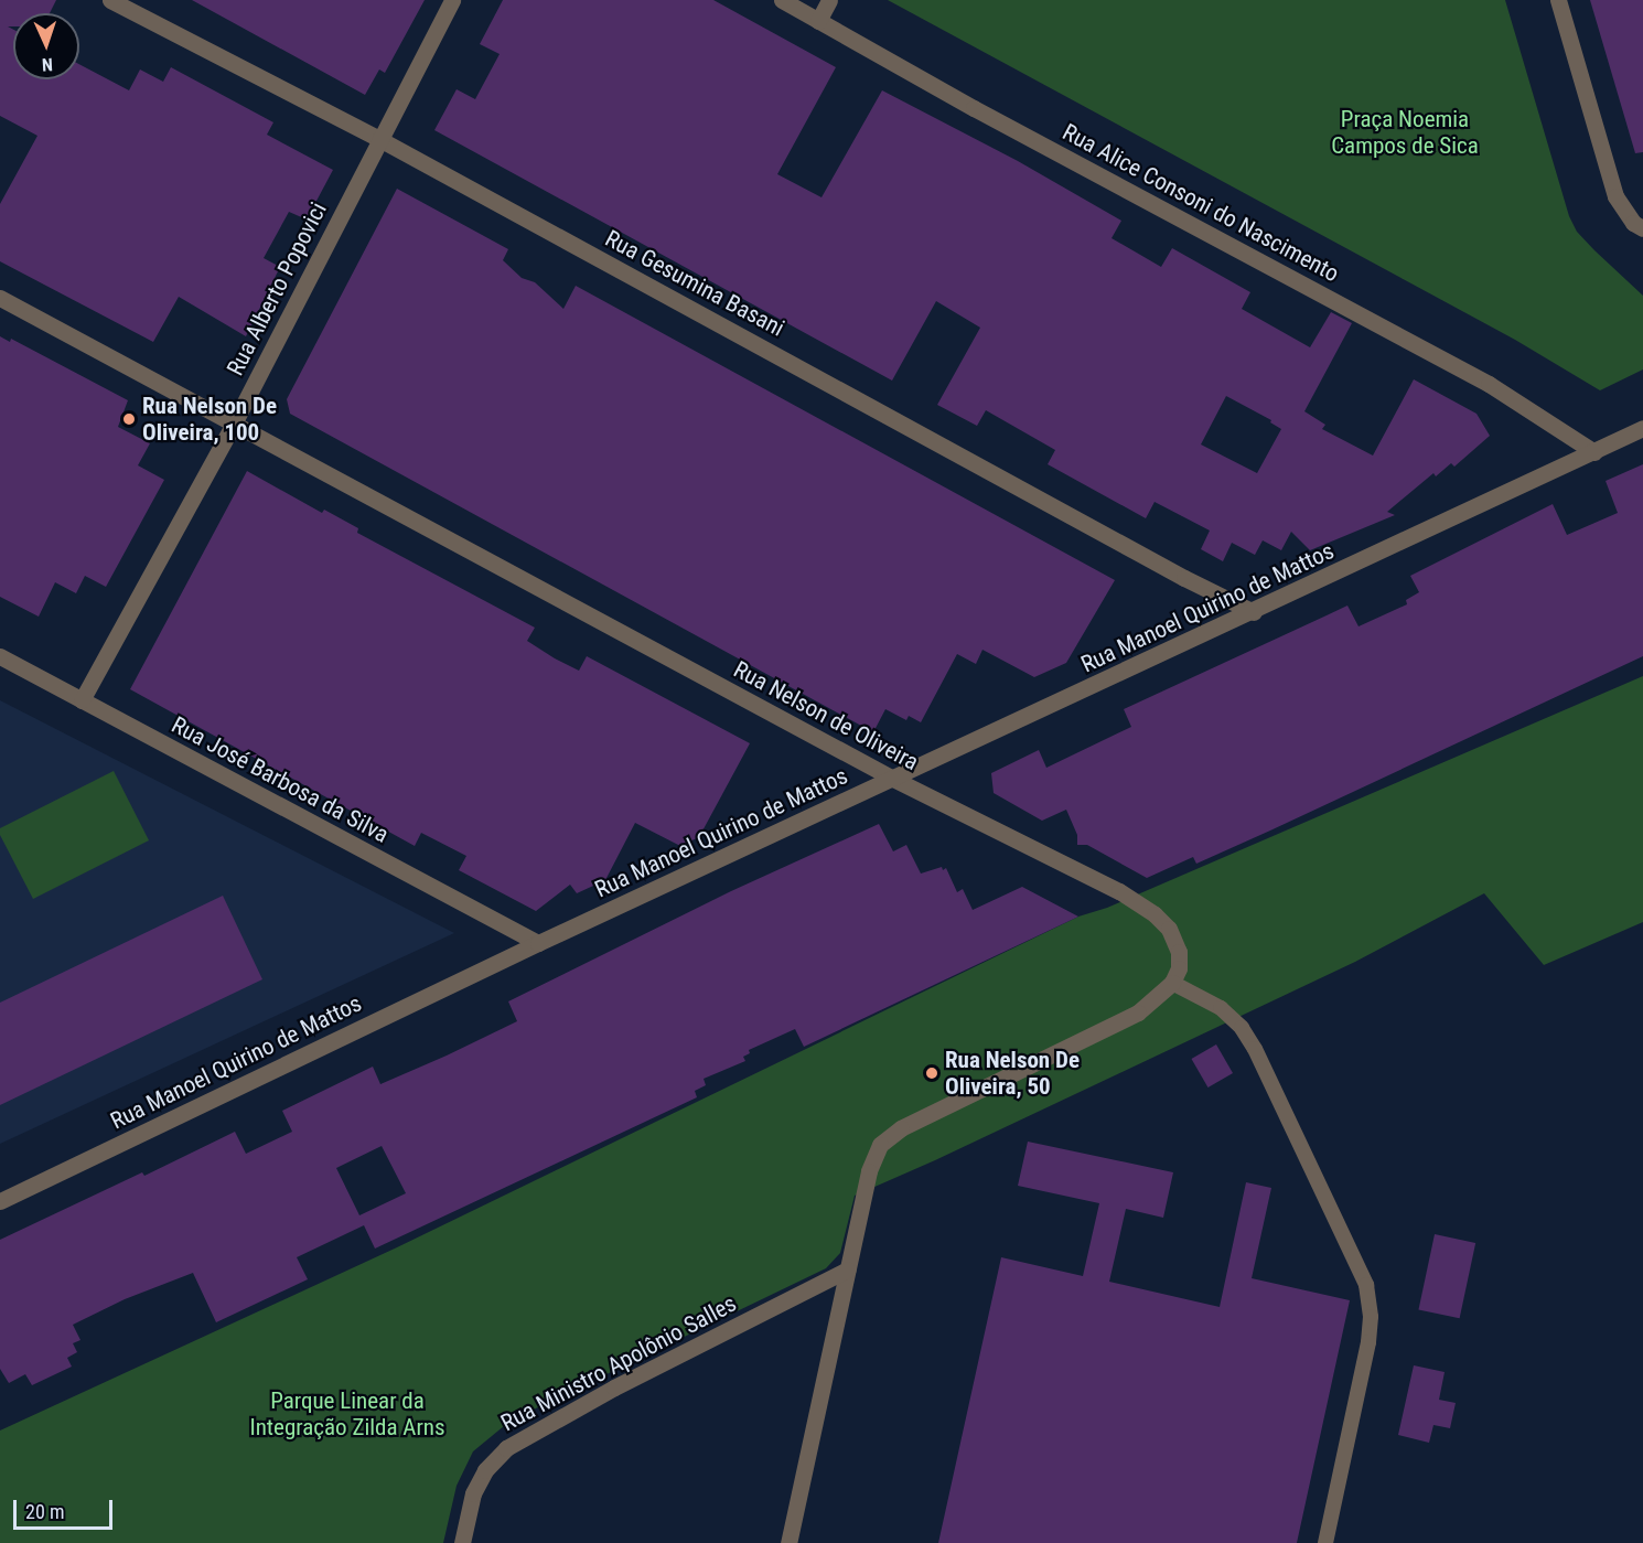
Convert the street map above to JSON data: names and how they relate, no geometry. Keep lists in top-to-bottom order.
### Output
{
  "streets": {
    "street": [
      "Rua Alice Consoni do Nascimento",
      "Rua Gesumina Basani",
      "Rua Alberto Popovici",
      "Rua Manoel Quirino de Mattos",
      "Rua Nelson de Oliveira",
      "Rua José Barbosa da Silva",
      "Rua Ministro Apolônio Salles"
    ]
  },
  "crossings": [
    ["Rua Alice Consoni do Nascimento", "Rua Manoel Quirino de Mattos"],
    ["Rua Gesumina Basani", "Rua Alberto Popovici"],
    ["Rua Gesumina Basani", "Rua Manoel Quirino de Mattos"],
    ["Rua Alberto Popovici", "Rua Nelson de Oliveira"],
    ["Rua Alberto Popovici", "Rua José Barbosa da Silva"],
    ["Rua Manoel Quirino de Mattos", "Rua Nelson de Oliveira"],
    ["Rua Manoel Quirino de Mattos", "Rua José Barbosa da Silva"]
  ],
  "parks": ["Praça Noemia Campos de Sica", "Parque Linear da Integração Zilda Arns"],
  "places": ["Rua Nelson De Oliveira, 100", "Rua Nelson De Oliveira, 50"],
  "scale_bar": "20 m",
  "north": "bottom"
}
